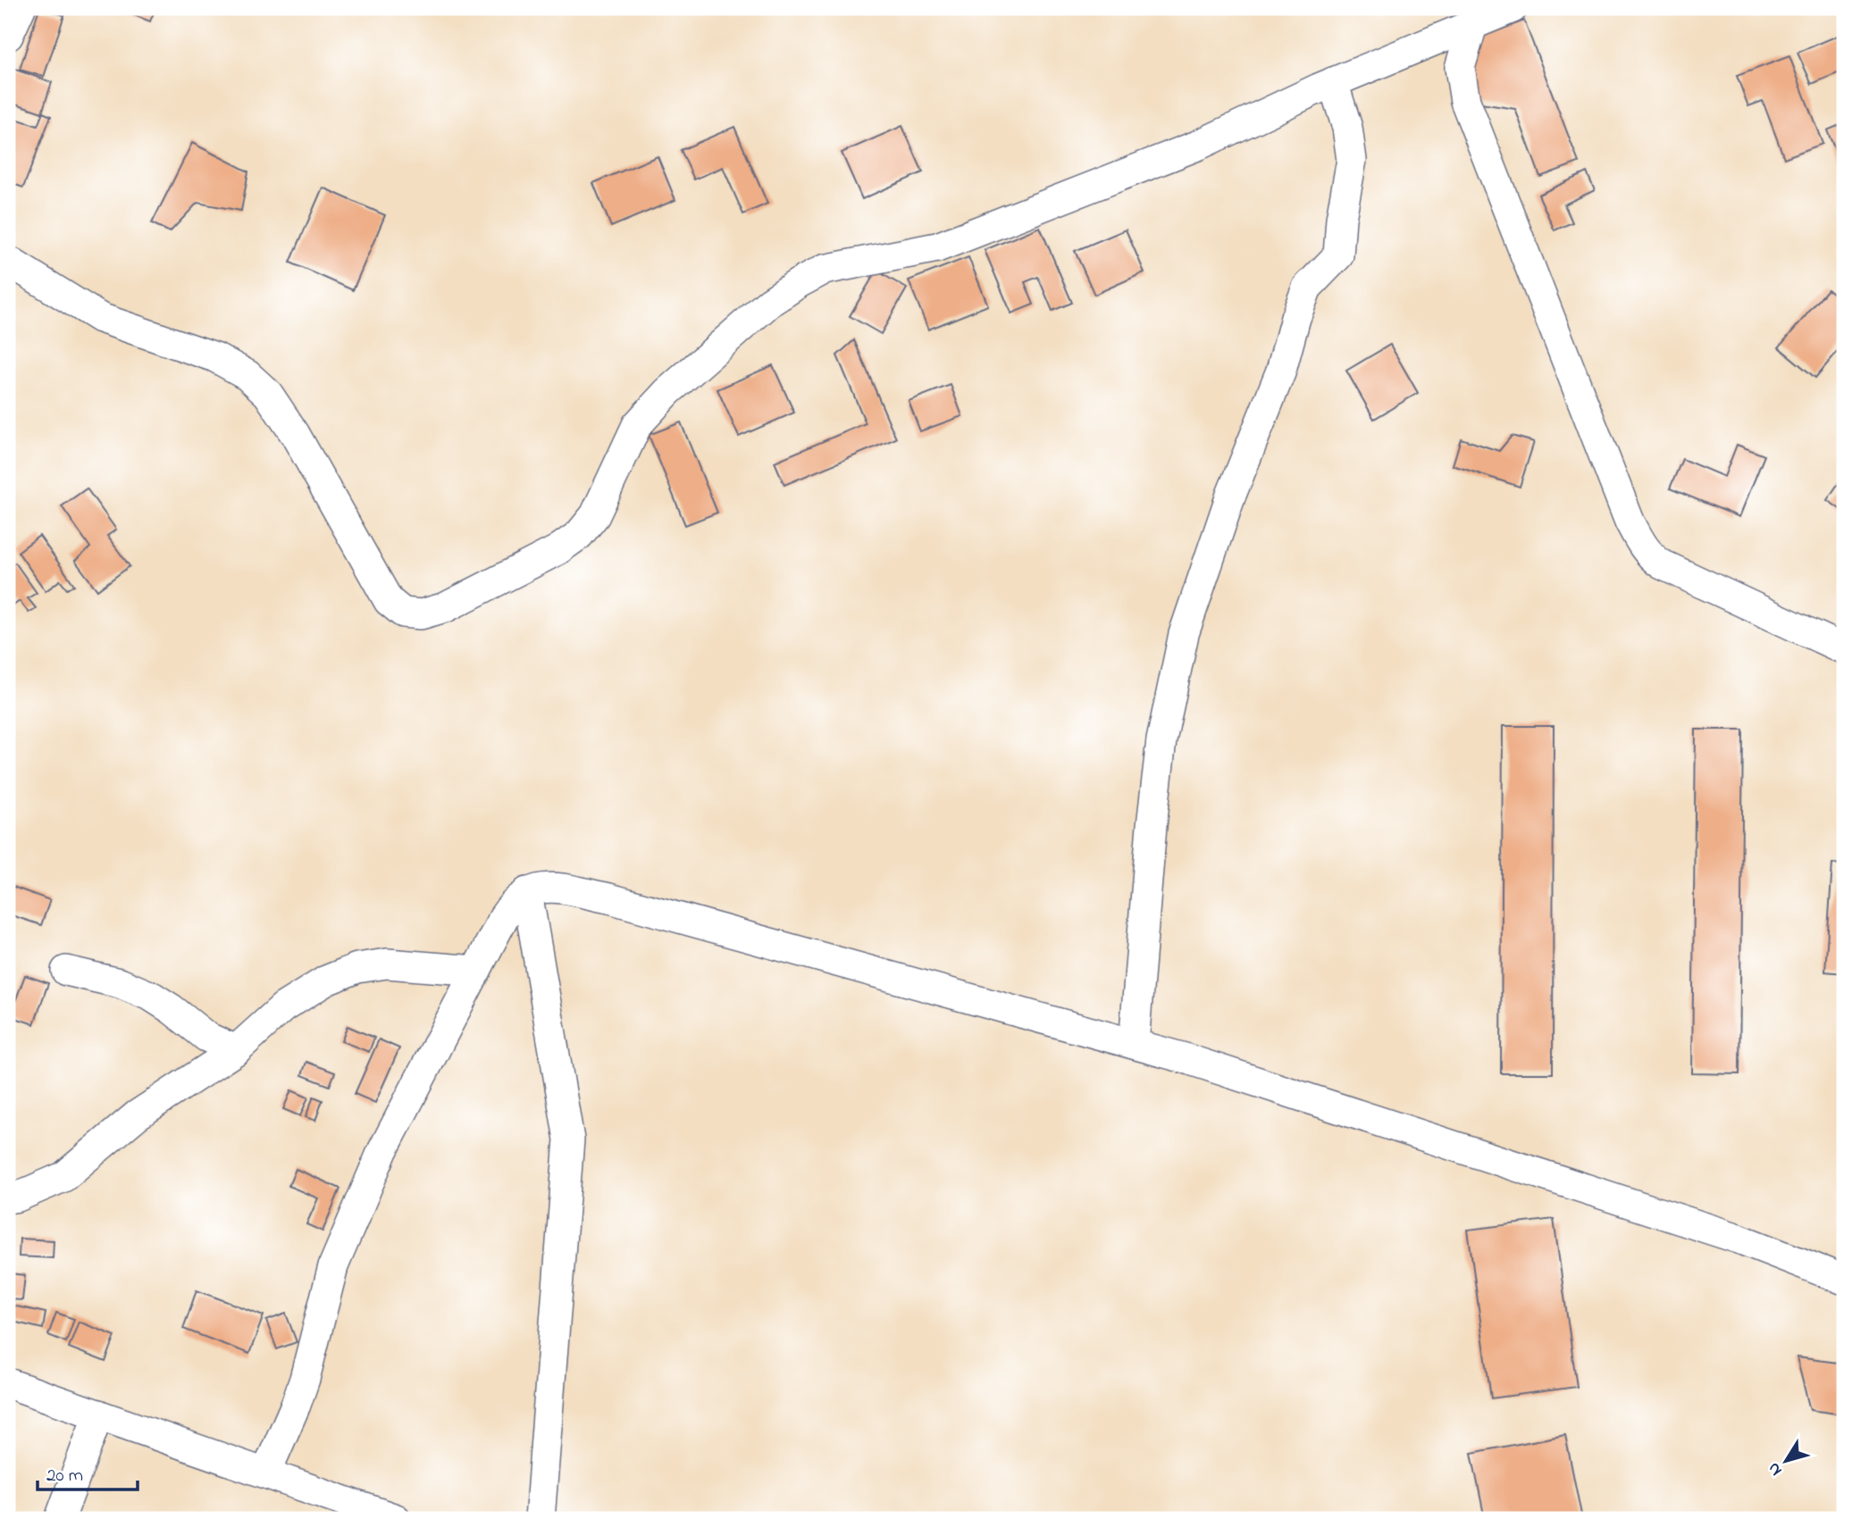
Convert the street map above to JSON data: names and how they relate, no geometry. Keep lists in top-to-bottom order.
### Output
{
  "scale_bar": "20 m",
  "north": "bottom left"
}
